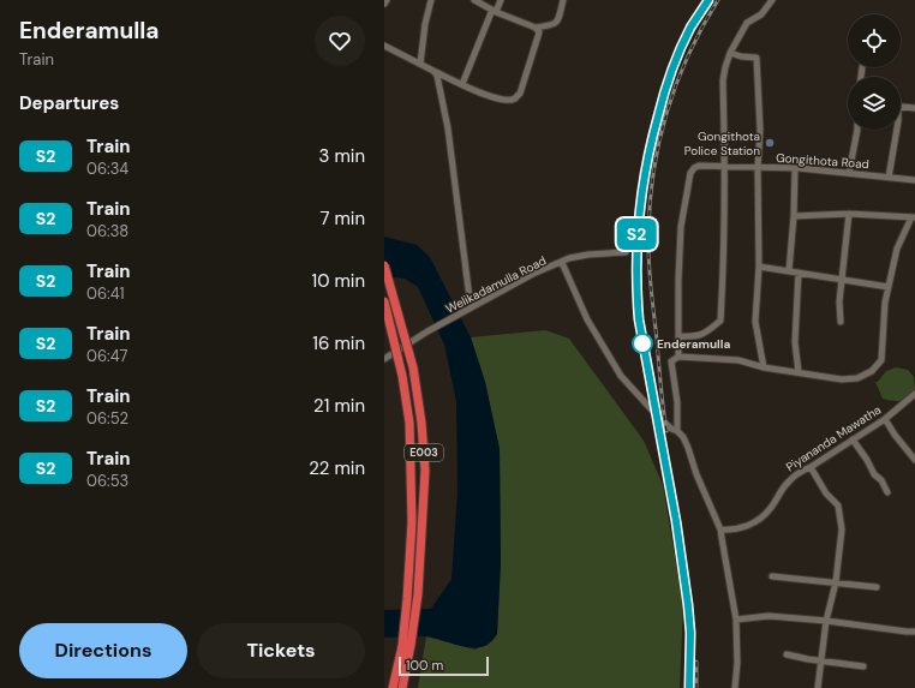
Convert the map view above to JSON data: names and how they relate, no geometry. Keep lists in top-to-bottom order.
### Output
{
  "streets": {
    "highway": ["E003"],
    "street": ["Gongithota Road", "Welikadamulla Road", "Piyananda Mawatha"]
  },
  "places": ["Gongithota Police Station", "Enderamulla"],
  "scale_bar": "100 m",
  "page": {
    "heading": [
      ["Enderamulla", "Train"],
      "Departures"
    ],
    "on_map": "S2",
    "list": [
      {
        "mark": "S2",
        "name": "Train",
        "note": "06:34",
        "value": "3 min"
      },
      {
        "mark": "S2",
        "name": "Train",
        "note": "06:38",
        "value": "7 min"
      },
      {
        "mark": "S2",
        "name": "Train",
        "note": "06:41",
        "value": "10 min"
      },
      {
        "mark": "S2",
        "name": "Train",
        "note": "06:47",
        "value": "16 min"
      },
      {
        "mark": "S2",
        "name": "Train",
        "note": "06:52",
        "value": "21 min"
      },
      {
        "mark": "S2",
        "name": "Train",
        "note": "06:53",
        "value": "22 min"
      }
    ],
    "buttons": ["Directions", "Tickets"],
    "scale": "100 m"
  }
}
